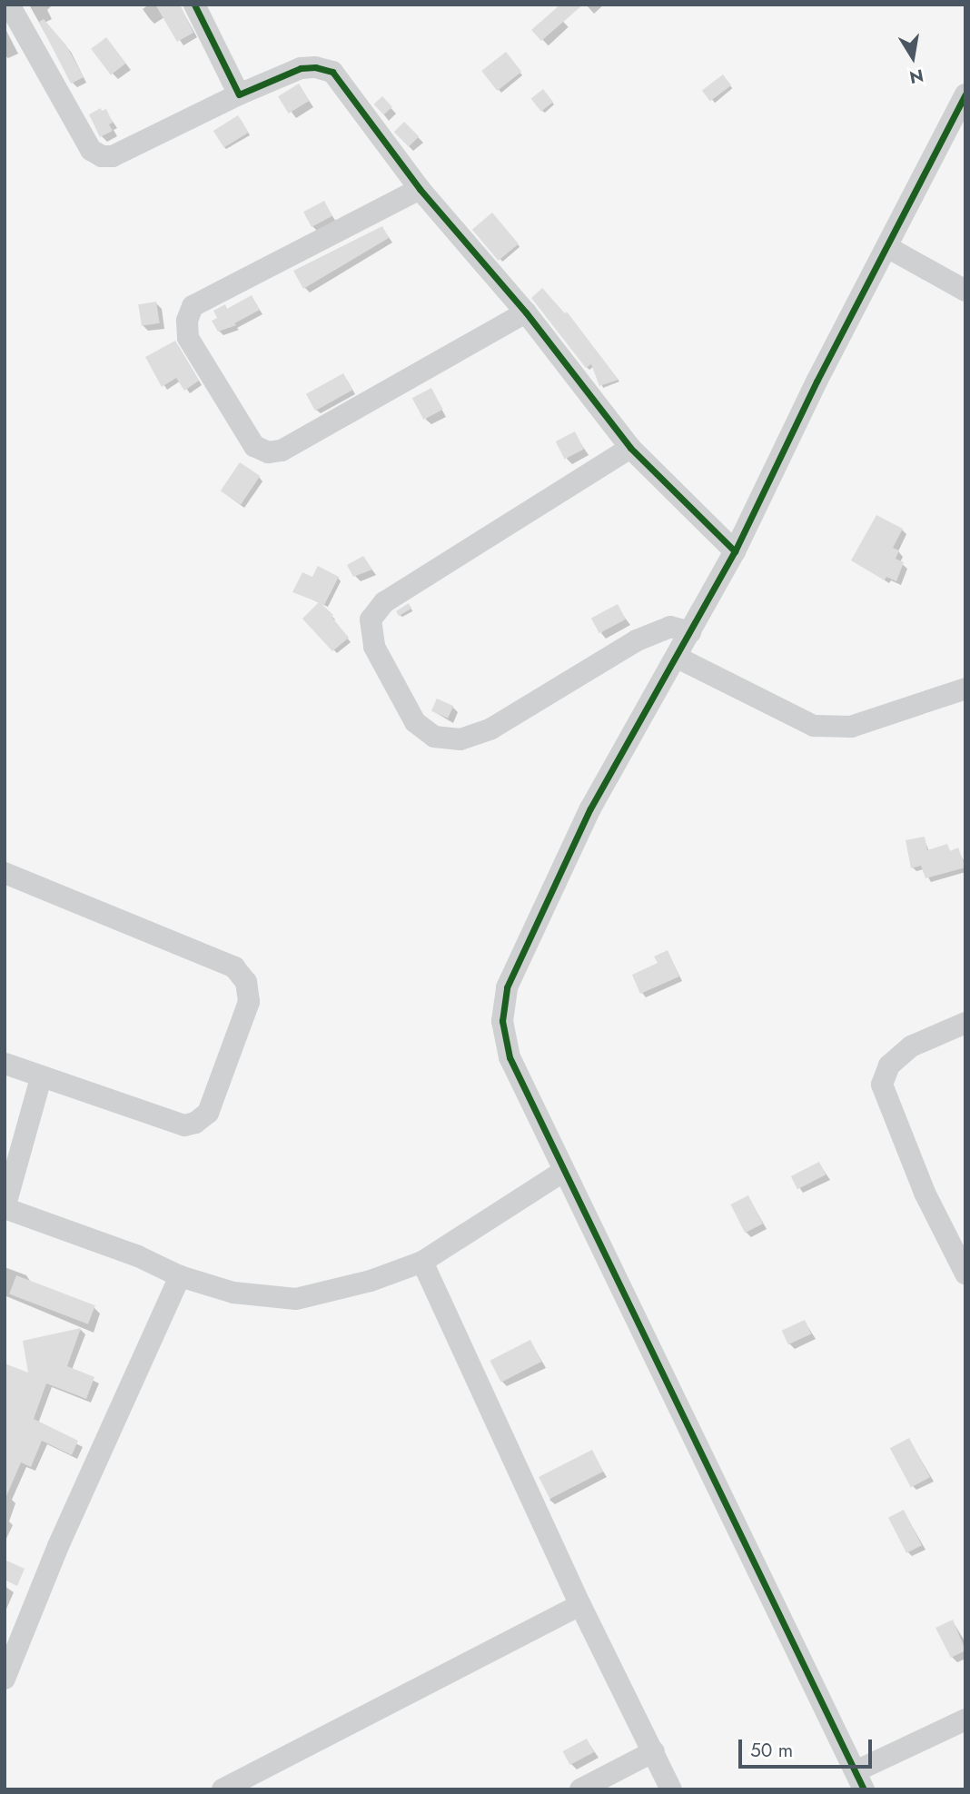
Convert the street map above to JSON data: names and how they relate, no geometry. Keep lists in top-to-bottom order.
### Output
{
  "scale_bar": "50 m",
  "north": "bottom"
}
